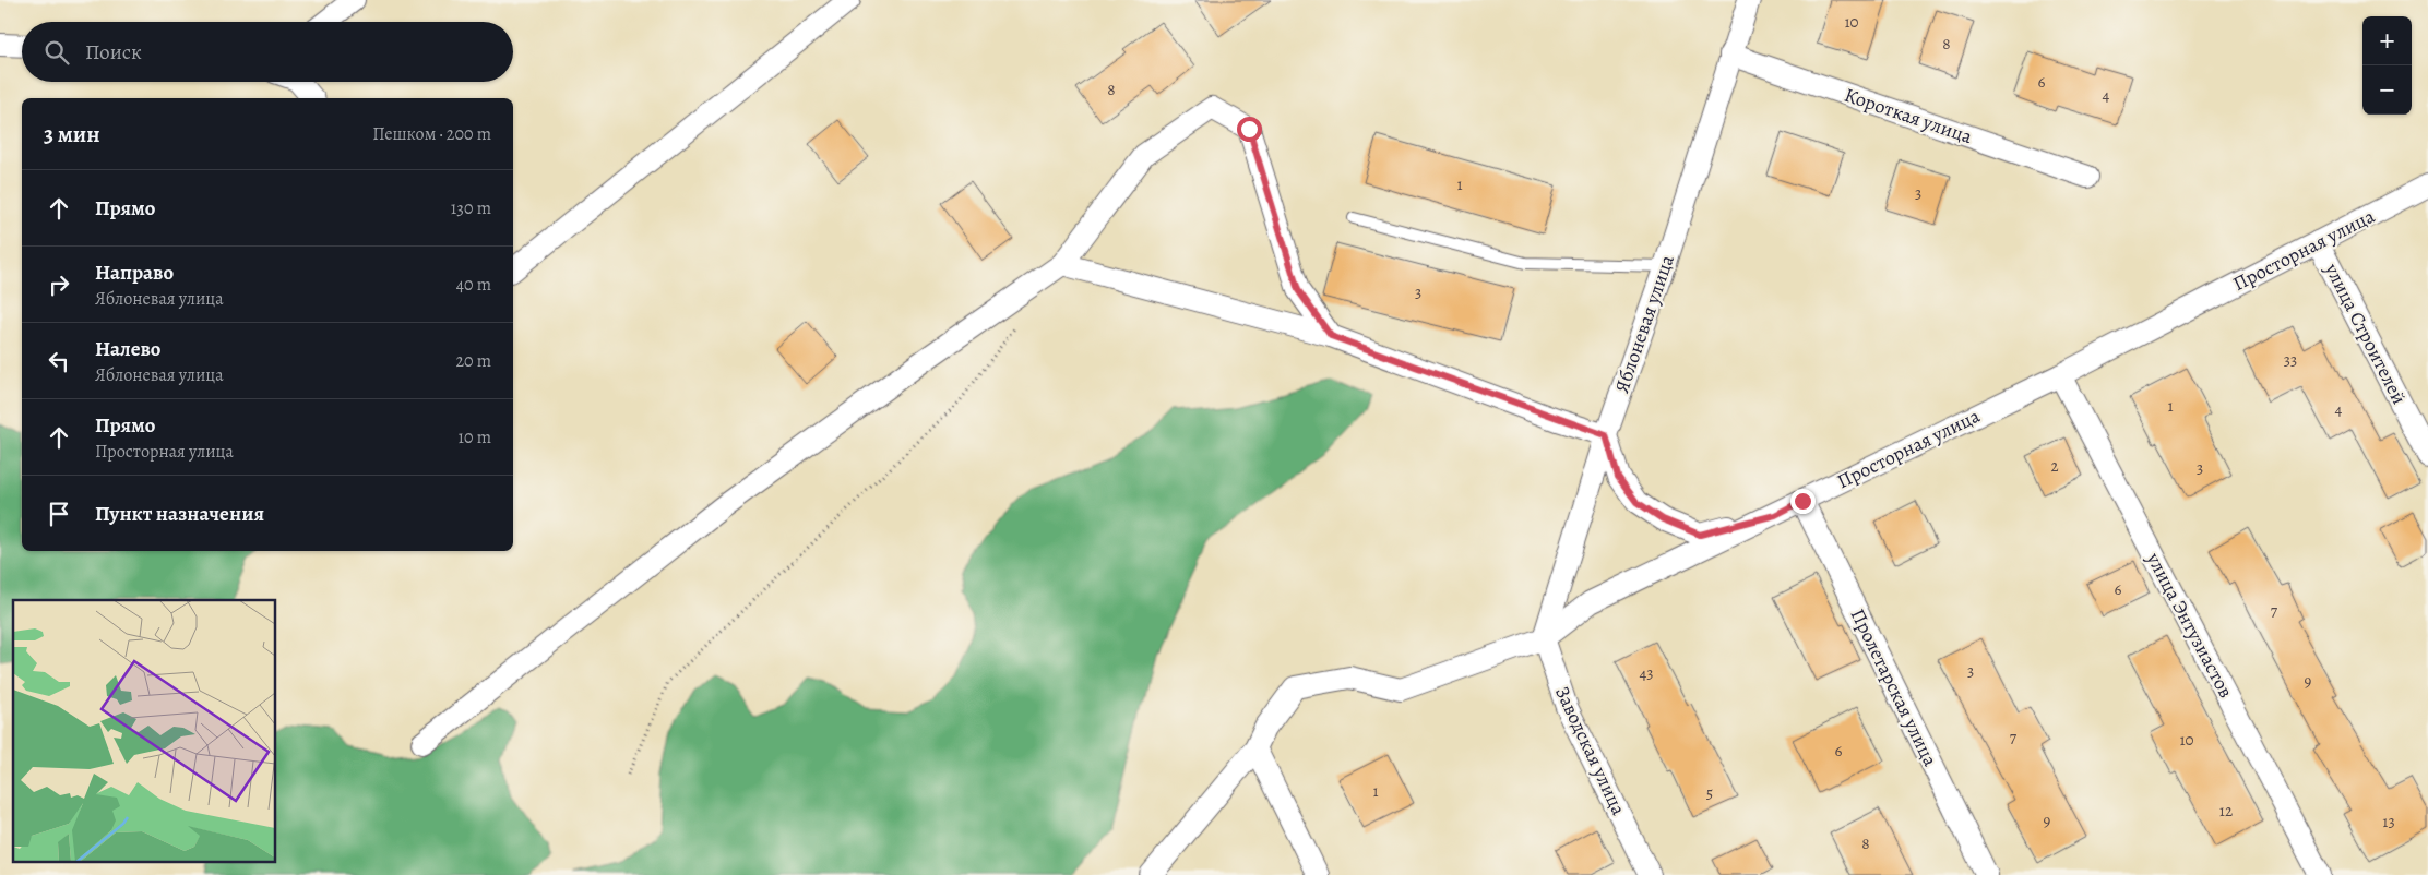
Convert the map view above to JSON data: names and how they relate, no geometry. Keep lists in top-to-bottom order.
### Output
{
  "streets": {
    "street": [
      "Короткая улица",
      "Просторная улица",
      "Яблоневая улица",
      "улица Строителей",
      "улица Энтузиастов",
      "Пролетарская улица",
      "Заводская улица"
    ]
  },
  "crossings": [
    ["Короткая улица", "Яблоневая улица"],
    ["Просторная улица", "улица Строителей"],
    ["Просторная улица", "улица Энтузиастов"],
    ["Просторная улица", "Пролетарская улица"],
    ["Просторная улица", "Заводская улица"]
  ],
  "house_numbers": [
    "10",
    "8",
    "6",
    "8",
    "4",
    "1",
    "3",
    "3",
    "33",
    "1",
    "4",
    "2",
    "3",
    "6",
    "7",
    "3",
    "43",
    "9",
    "7",
    "10",
    "6",
    "1",
    "5",
    "12",
    "9",
    "13",
    "8"
  ],
  "page": {
    "map_buttons": ["+", "−"],
    "search": "Поиск",
    "heading": ["3 мин", "Пешком · 200 m"],
    "list": [
      ["Прямо", "130 m"],
      ["Направо", "Яблоневая улица", "40 m"],
      ["Налево", "Яблоневая улица", "20 m"],
      ["Прямо", "Просторная улица", "10 m"],
      "Пункт назначения"
    ]
  }
}
